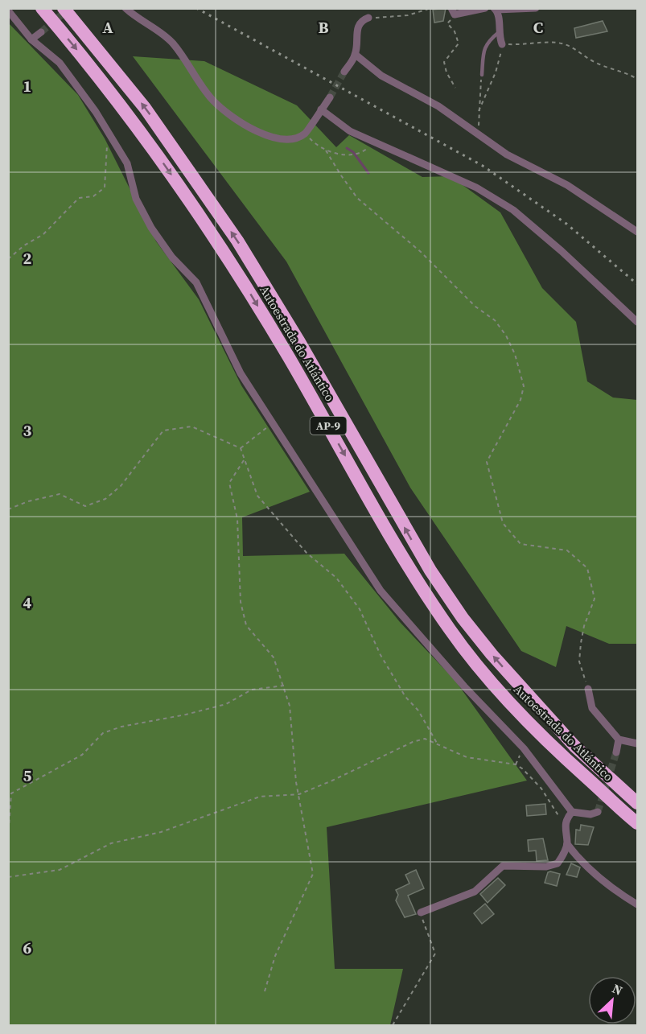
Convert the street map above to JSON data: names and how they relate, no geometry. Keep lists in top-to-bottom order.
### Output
{
  "streets": {
    "highway": ["Autoestrada do Atlántico", "AP-9"]
  },
  "north": "top right",
  "grid": {
    "columns": ["A", "B", "C"],
    "rows": [
      "1",
      "2",
      "3",
      "4",
      "5",
      "6"
    ]
  }
}
